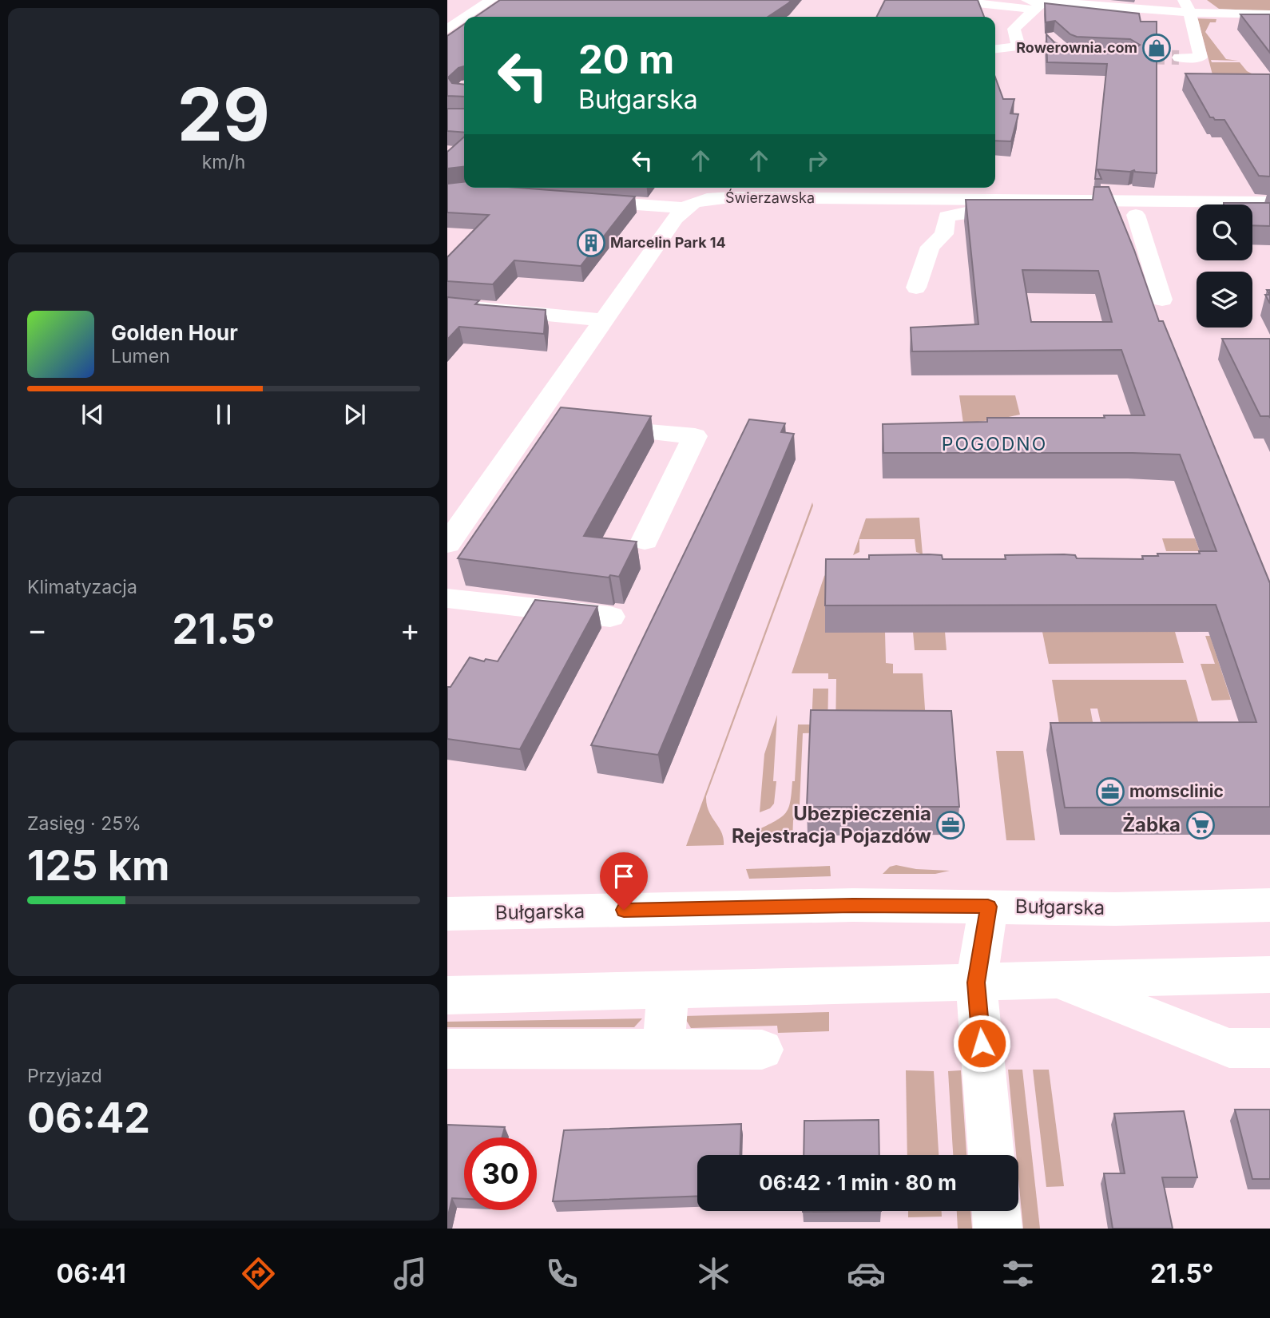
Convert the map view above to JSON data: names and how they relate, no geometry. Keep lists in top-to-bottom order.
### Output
{
  "streets": {
    "street": ["Świerzawska", "Bułgarska"]
  },
  "districts": ["POGODNO"],
  "places": {
    "shop": ["Rowerownia.com"],
    "building": ["Marcelin Park 14"],
    "office": ["momsclinic", "Ubezpieczenia Rejestracja Pojazdów"],
    "supermarket": ["Żabka"]
  },
  "page": {
    "tile": [
      ["29", "km/h"],
      "Klimatyzacja",
      ["Zasięg · 25%", "125 km"],
      ["Przyjazd", "06:42"]
    ],
    "turn": ["20 m", "Bułgarska"],
    "song": ["Golden Hour", "Lumen"],
    "heat": ["−", "21.5°", "+"],
    "limit": "30",
    "trip": "06:42 · 1 min · 80 m",
    "tabs": ["06:41", "21.5°"]
  }
}
